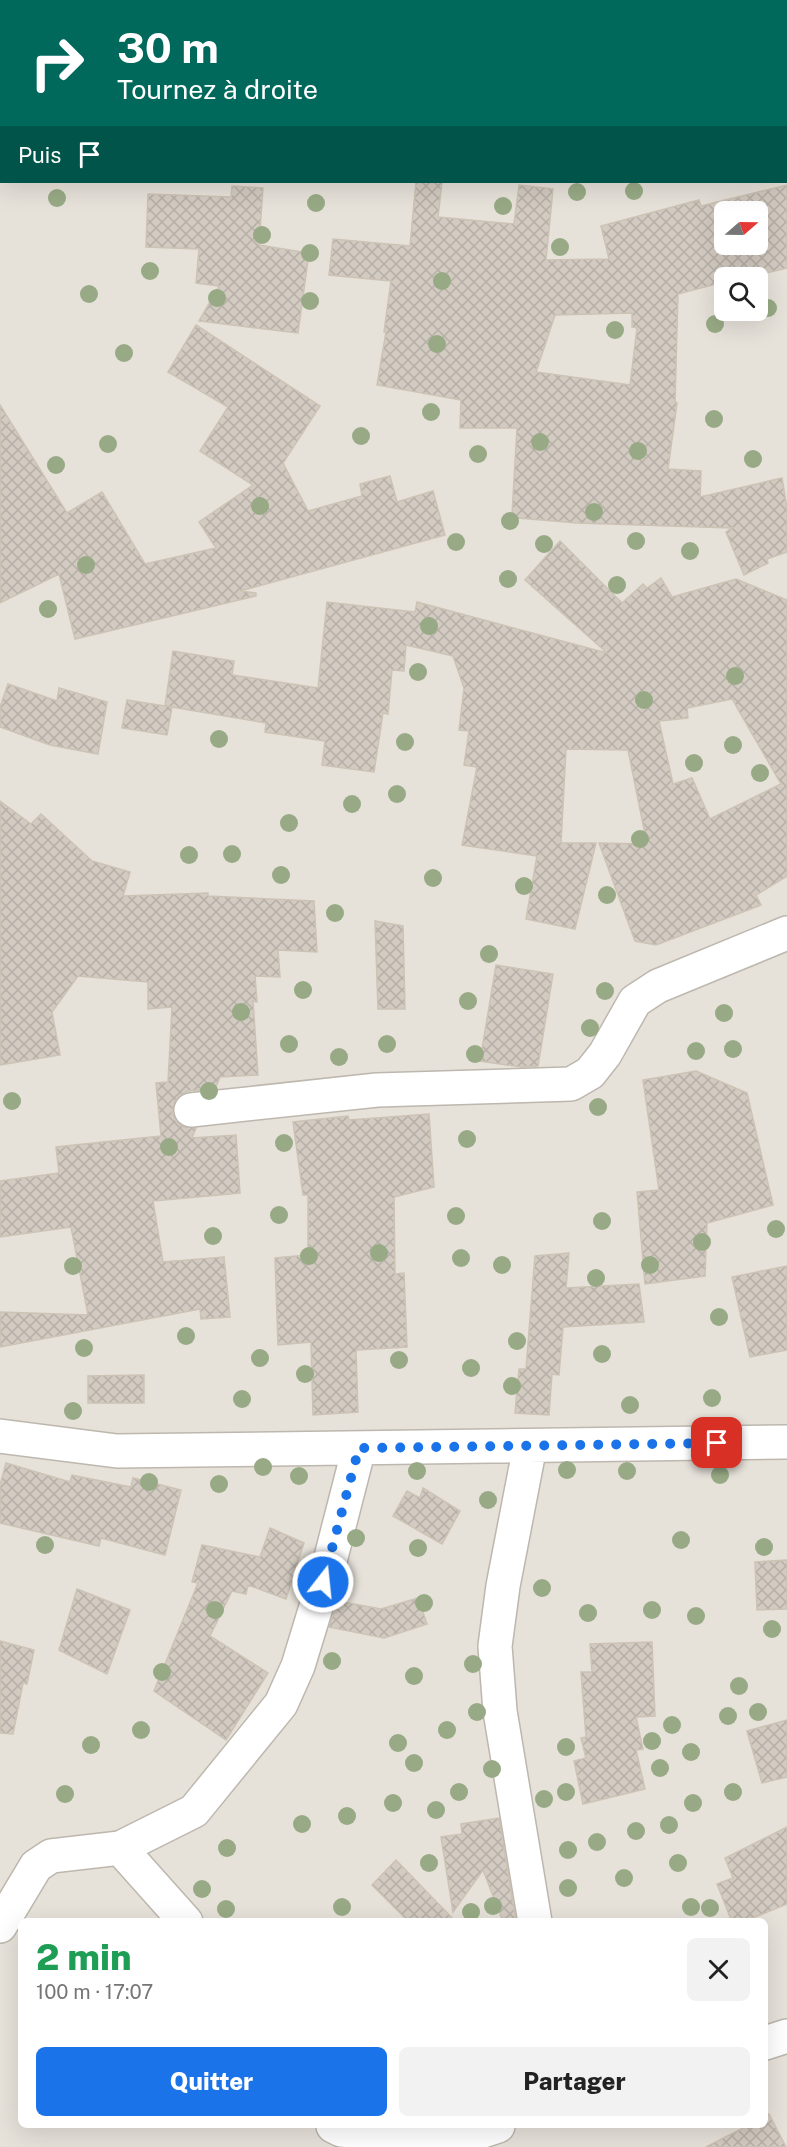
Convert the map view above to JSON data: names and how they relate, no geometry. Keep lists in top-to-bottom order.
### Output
{
  "north": "right",
  "page": {
    "turn": ["30 m", "Tournez à droite"],
    "then": "Puis",
    "heading": ["2 min", "100 m · 17:07"],
    "buttons": ["Quitter", "Partager"]
  }
}
